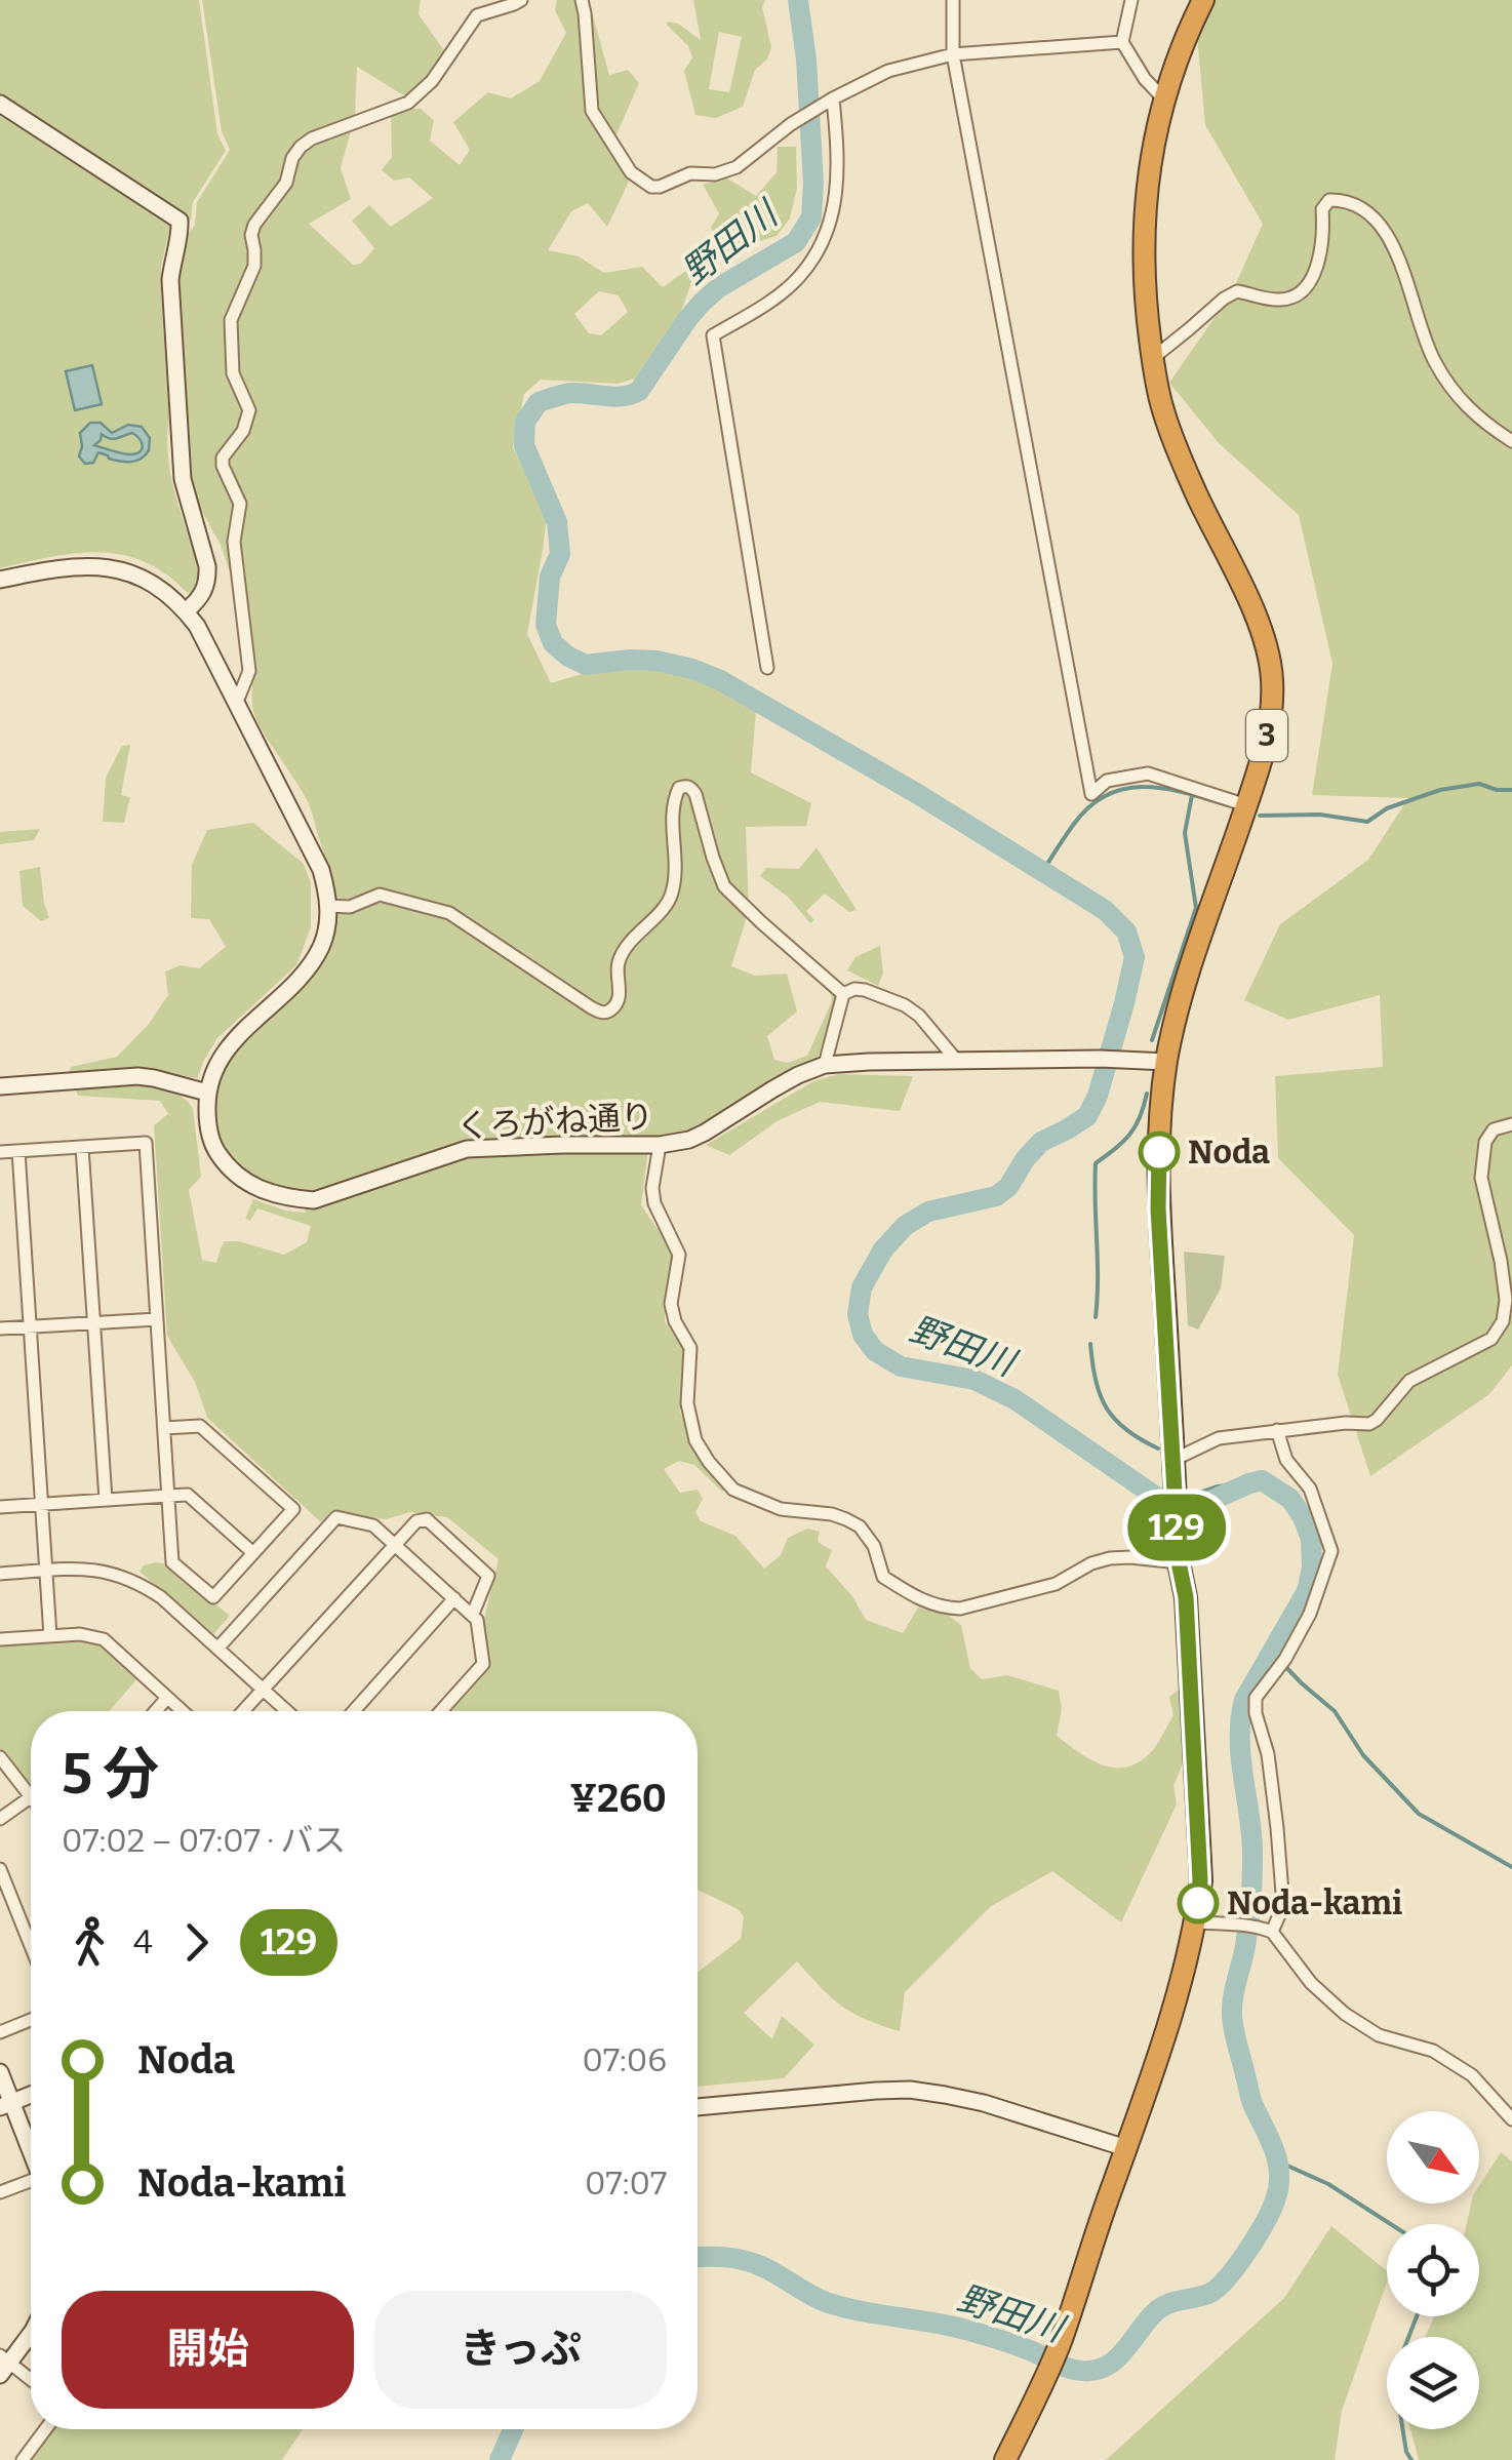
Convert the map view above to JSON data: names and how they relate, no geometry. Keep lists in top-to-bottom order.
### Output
{
  "streets": {
    "highway": ["3"],
    "street": ["くろがね通り"]
  },
  "crossings": [
    ["3", "くろがね通り"]
  ],
  "water": ["野田川"],
  "places": ["Noda", "Noda-kami"],
  "lines": ["bus line 129"],
  "north": "bottom right",
  "page": {
    "on_map": "129",
    "heading": ["5 分", "07:02 – 07:07 · バス", "¥260"],
    "legs": ["4", "129"],
    "list": [
      {
        "name": "Noda",
        "value": "07:06"
      },
      {
        "name": "Noda-kami",
        "value": "07:07"
      }
    ],
    "buttons": ["開始", "きっぷ"]
  }
}
